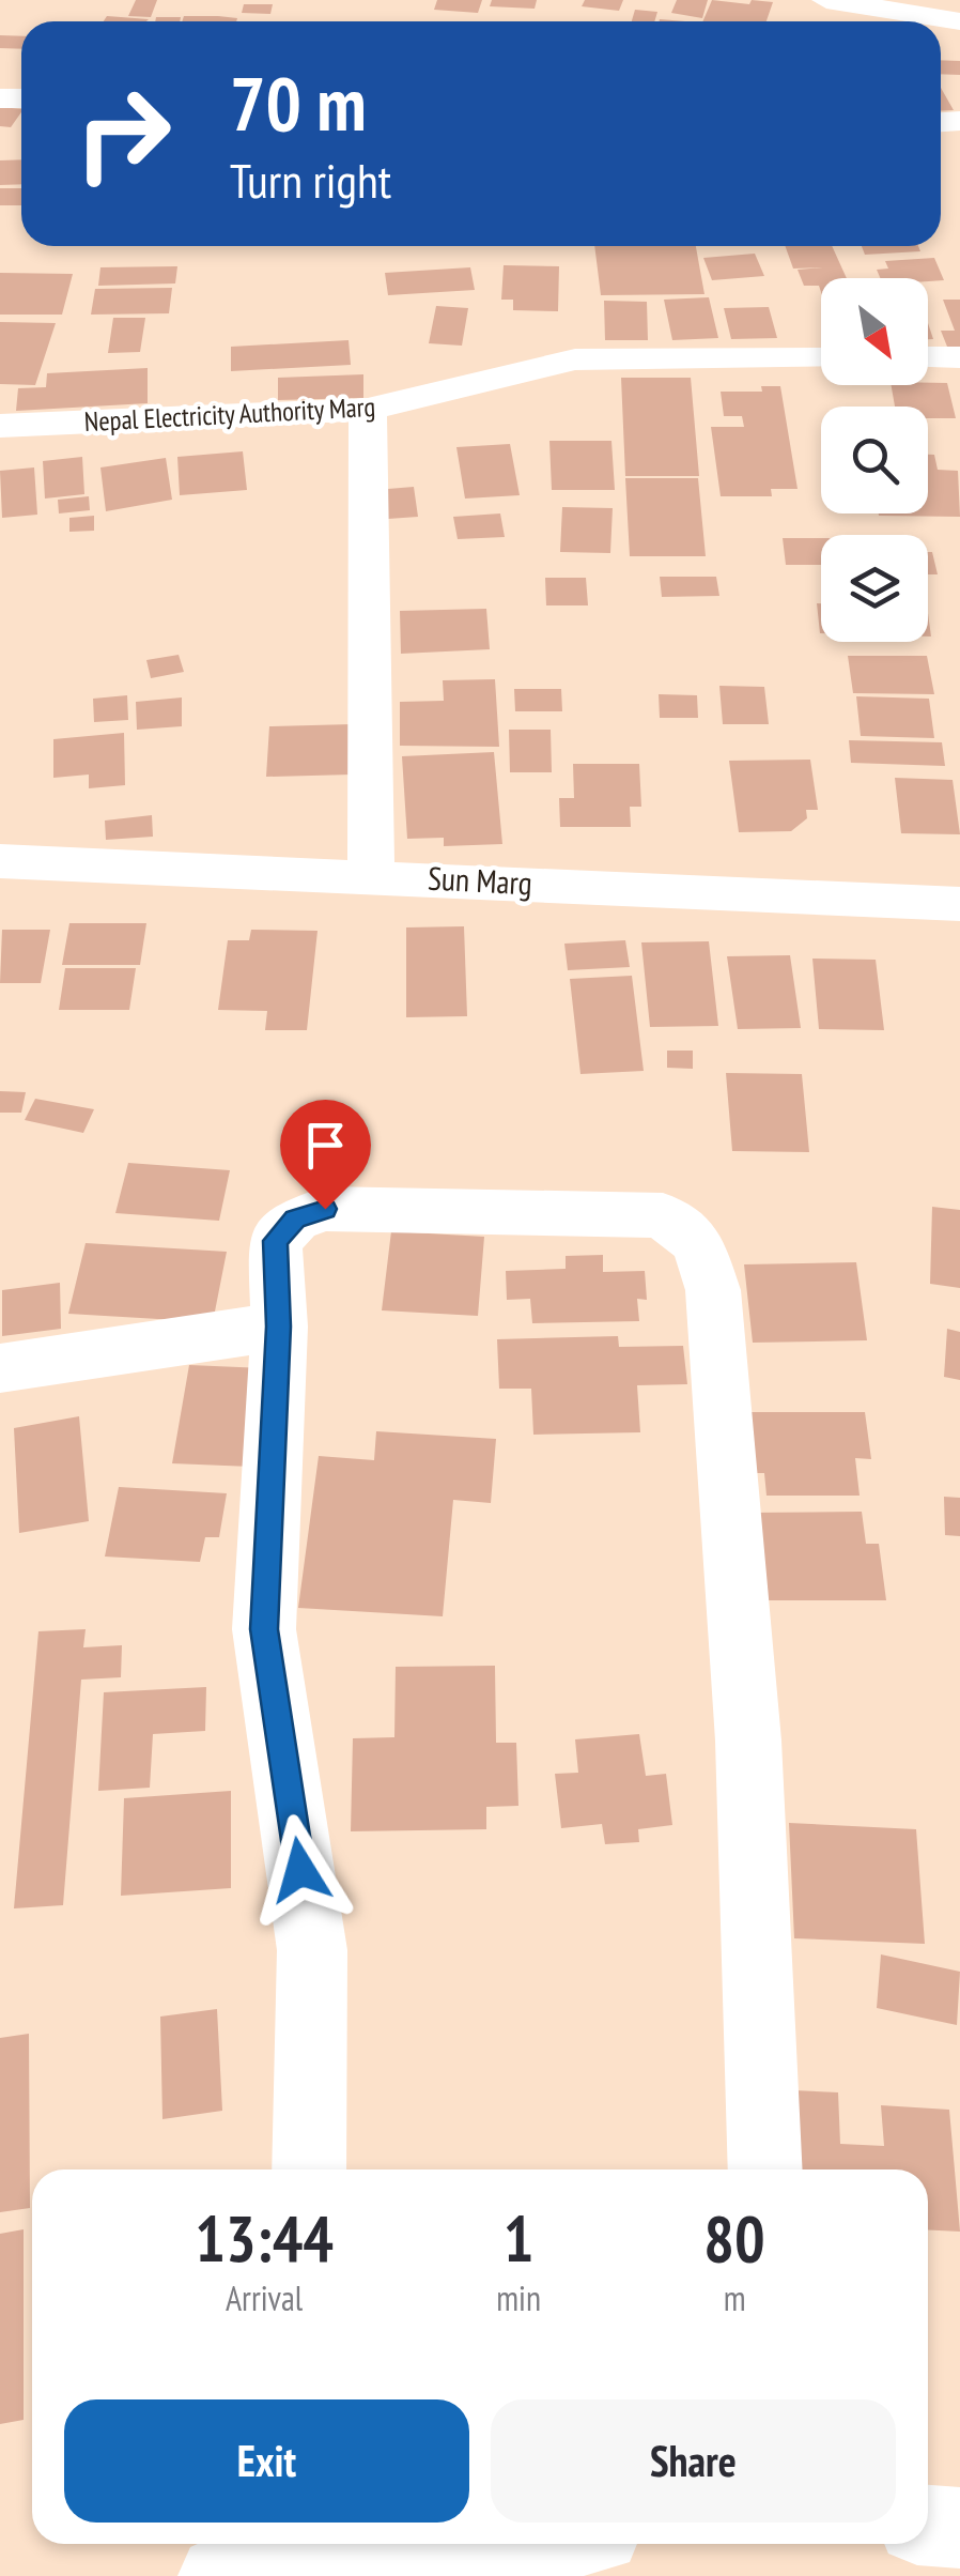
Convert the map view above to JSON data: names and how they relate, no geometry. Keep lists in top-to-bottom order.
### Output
{
  "streets": {
    "street": ["Nepal Electricity Authority Marg", "Sun Marg"]
  },
  "north": "bottom right",
  "page": {
    "turn": ["70 m", "Turn right"],
    "eta": [
      "13:44",
      "Arrival",
      "1",
      "min",
      "80",
      "m"
    ],
    "buttons": ["Exit", "Share"]
  }
}
